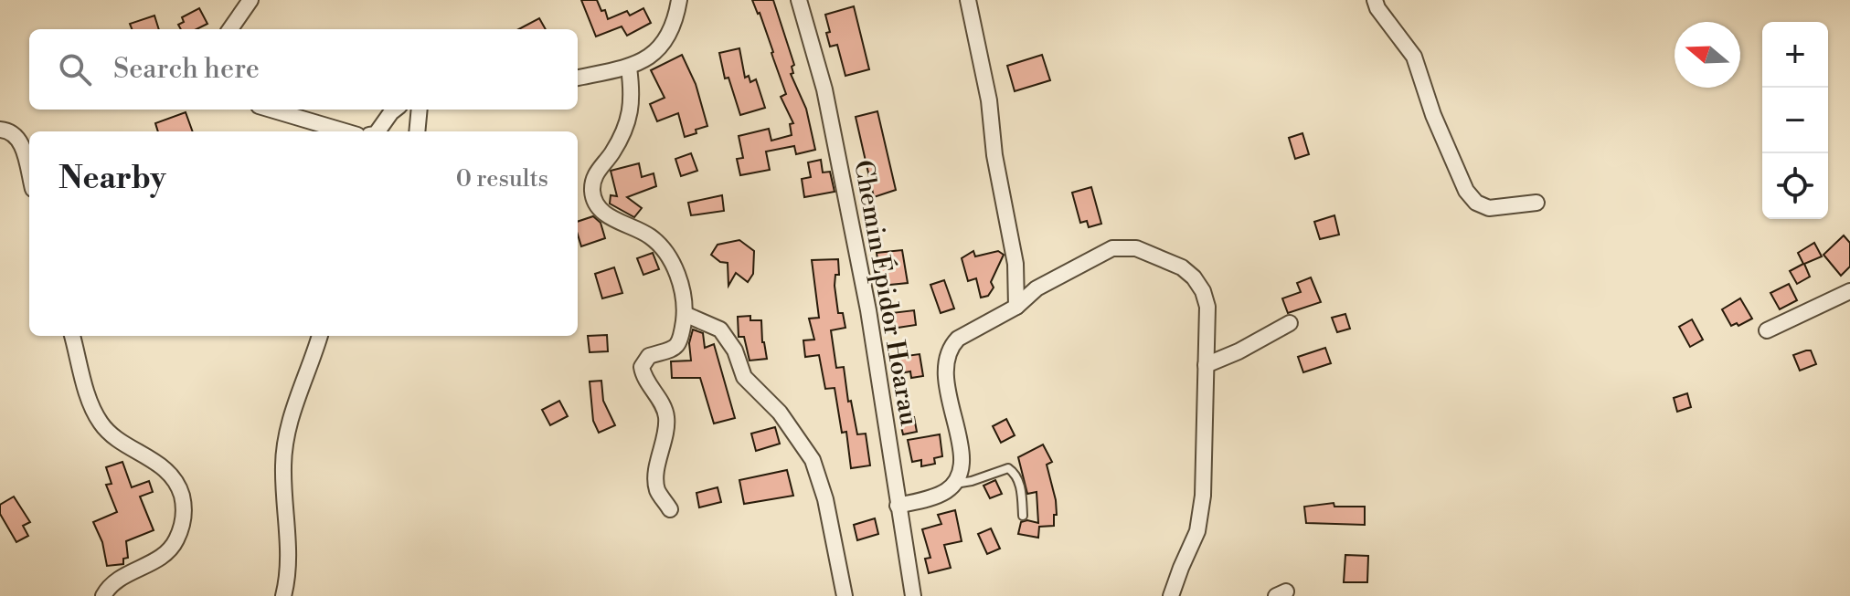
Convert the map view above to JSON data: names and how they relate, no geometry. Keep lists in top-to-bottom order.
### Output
{
  "streets": {
    "street": ["Chemin Épidor Hoarau"]
  },
  "north": "left",
  "page": {
    "map_buttons": ["+", "−"],
    "search": "Search here",
    "heading": ["Nearby", "0 results"]
  }
}
